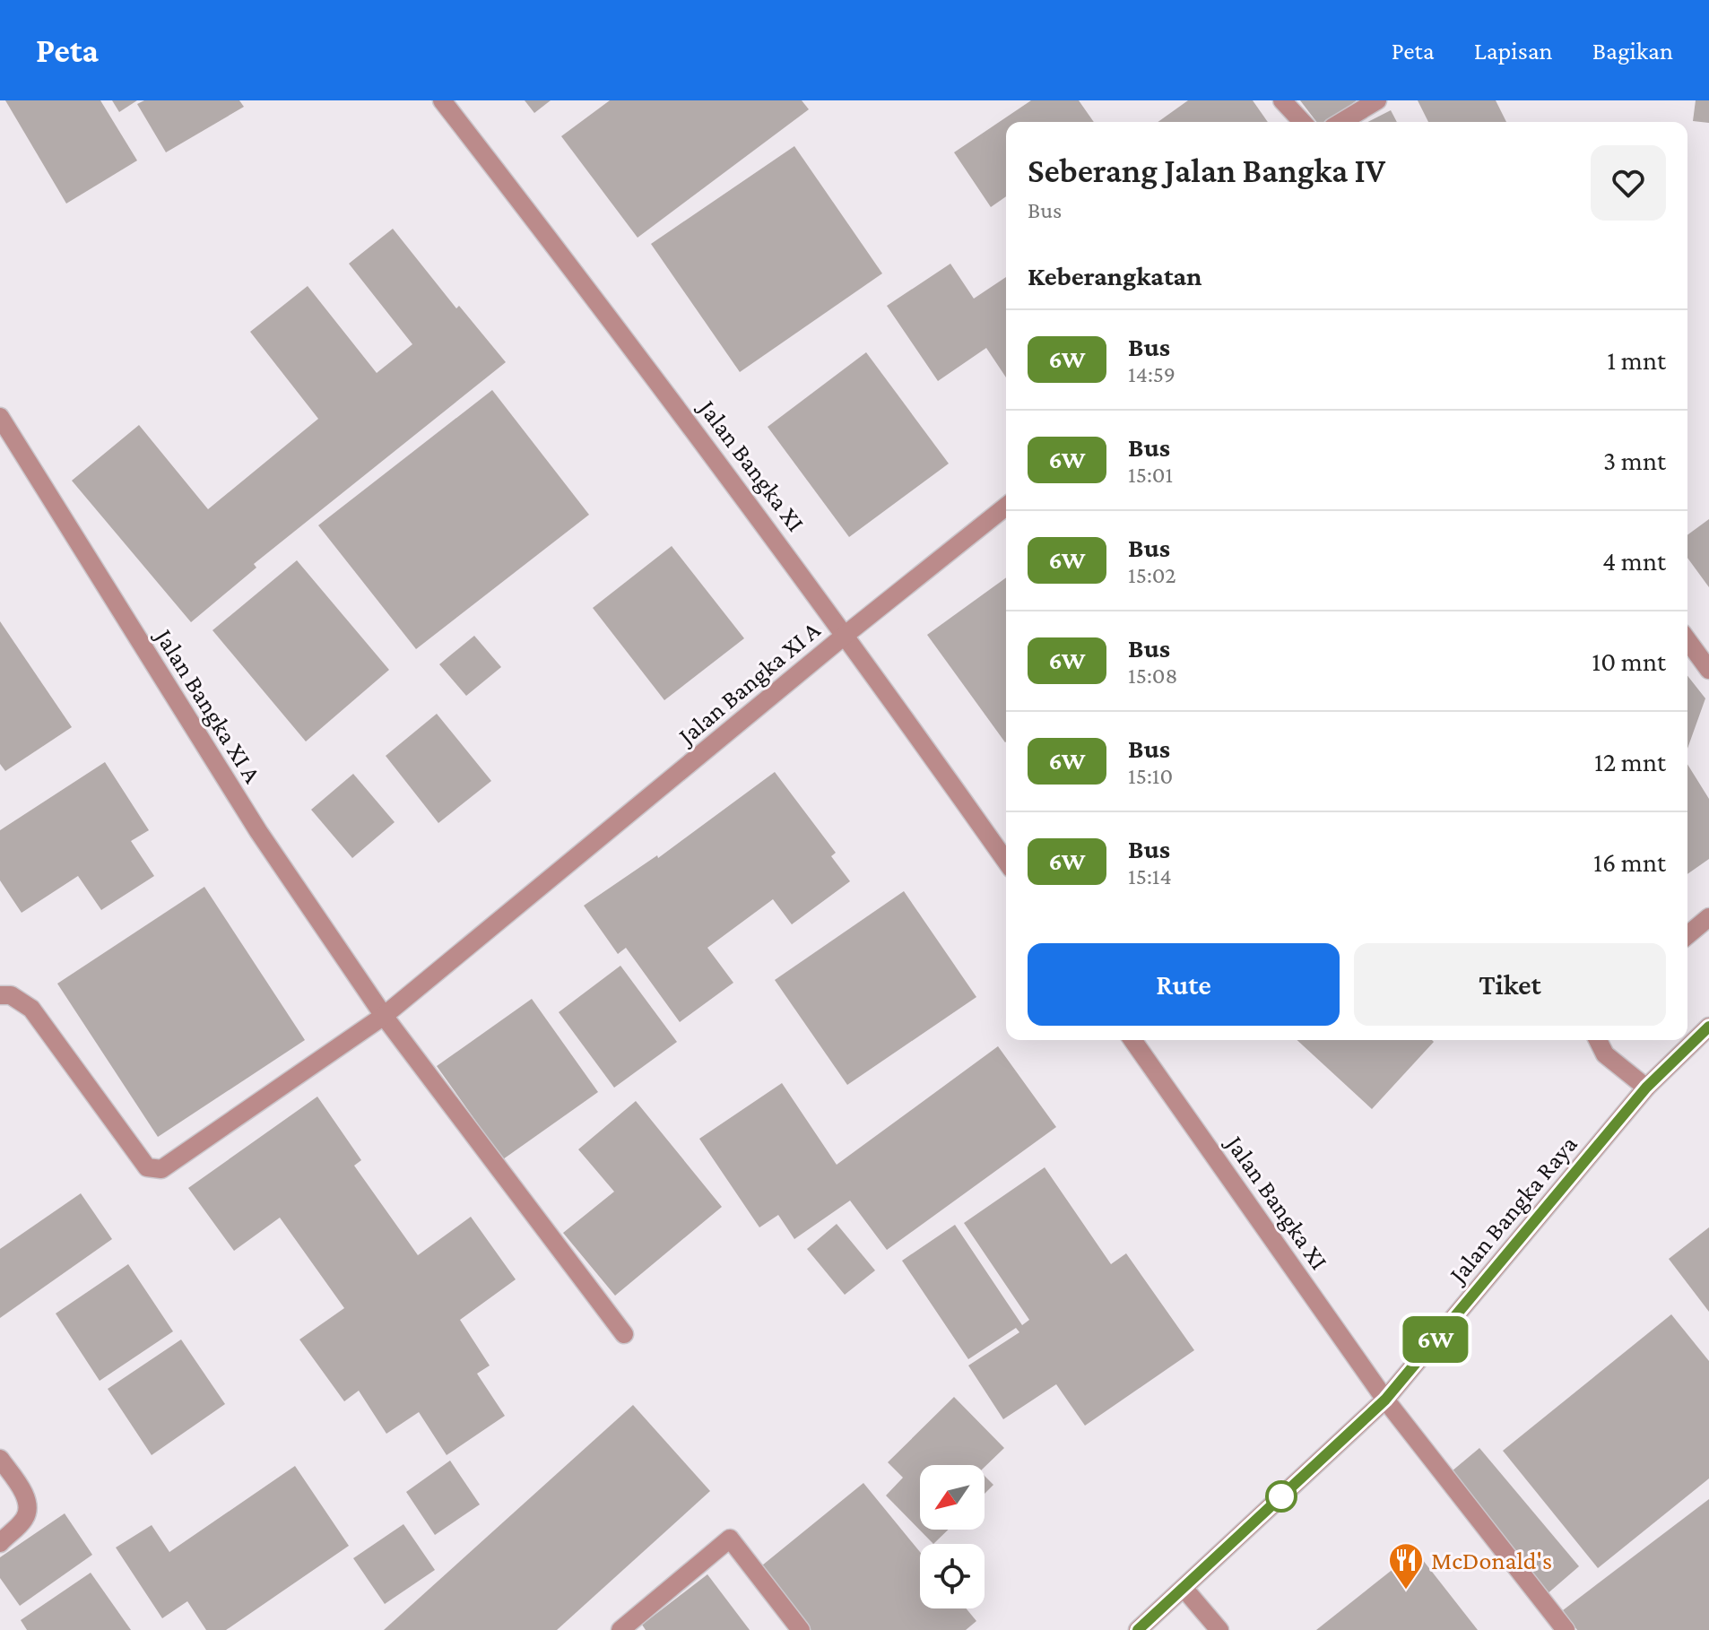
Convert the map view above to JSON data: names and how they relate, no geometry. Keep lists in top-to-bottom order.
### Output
{
  "streets": {
    "street": ["Jalan Bangka XI", "Jalan Bangka XI A", "Jalan Bangka Raya"]
  },
  "crossings": [
    ["Jalan Bangka XI", "Jalan Bangka XI A"],
    ["Jalan Bangka XI", "Jalan Bangka Raya"]
  ],
  "places": {
    "restaurant": ["McDonald's"]
  },
  "lines": ["bus line 6W"],
  "north": "bottom left",
  "page": {
    "header": "Peta",
    "nav": ["Peta", "Lapisan", "Bagikan"],
    "on_map": "6W",
    "heading": [
      ["Seberang Jalan Bangka IV", "Bus"],
      "Keberangkatan"
    ],
    "list": [
      {
        "mark": "6W",
        "name": "Bus",
        "note": "14:59",
        "value": "1 mnt"
      },
      {
        "mark": "6W",
        "name": "Bus",
        "note": "15:01",
        "value": "3 mnt"
      },
      {
        "mark": "6W",
        "name": "Bus",
        "note": "15:02",
        "value": "4 mnt"
      },
      {
        "mark": "6W",
        "name": "Bus",
        "note": "15:08",
        "value": "10 mnt"
      },
      {
        "mark": "6W",
        "name": "Bus",
        "note": "15:10",
        "value": "12 mnt"
      },
      {
        "mark": "6W",
        "name": "Bus",
        "note": "15:14",
        "value": "16 mnt"
      }
    ],
    "buttons": ["Rute", "Tiket"]
  }
}
